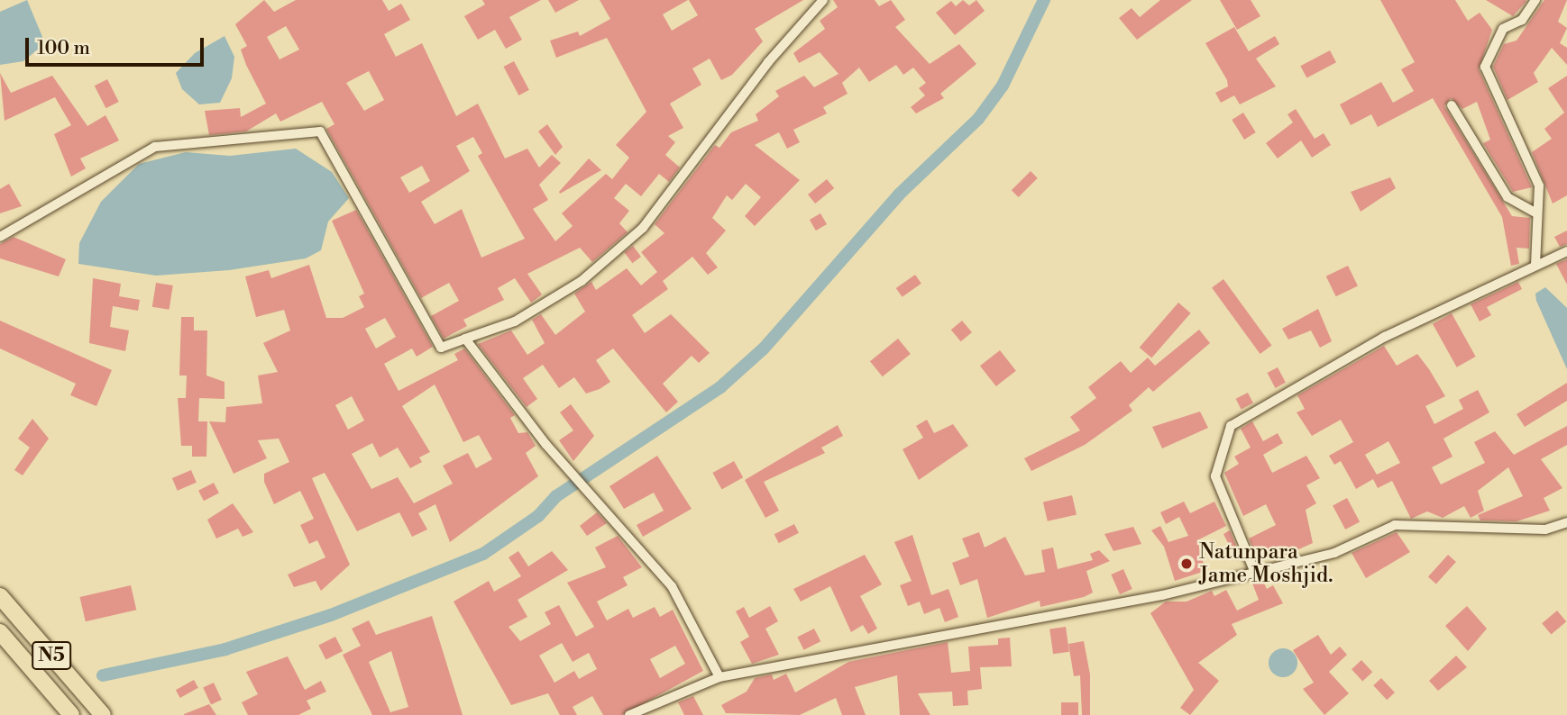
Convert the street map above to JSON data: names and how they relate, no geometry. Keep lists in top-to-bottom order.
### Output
{
  "streets": {
    "highway": ["N5"]
  },
  "places": ["Natunpara Jame Moshjid."],
  "scale_bar": "100 m"
}
